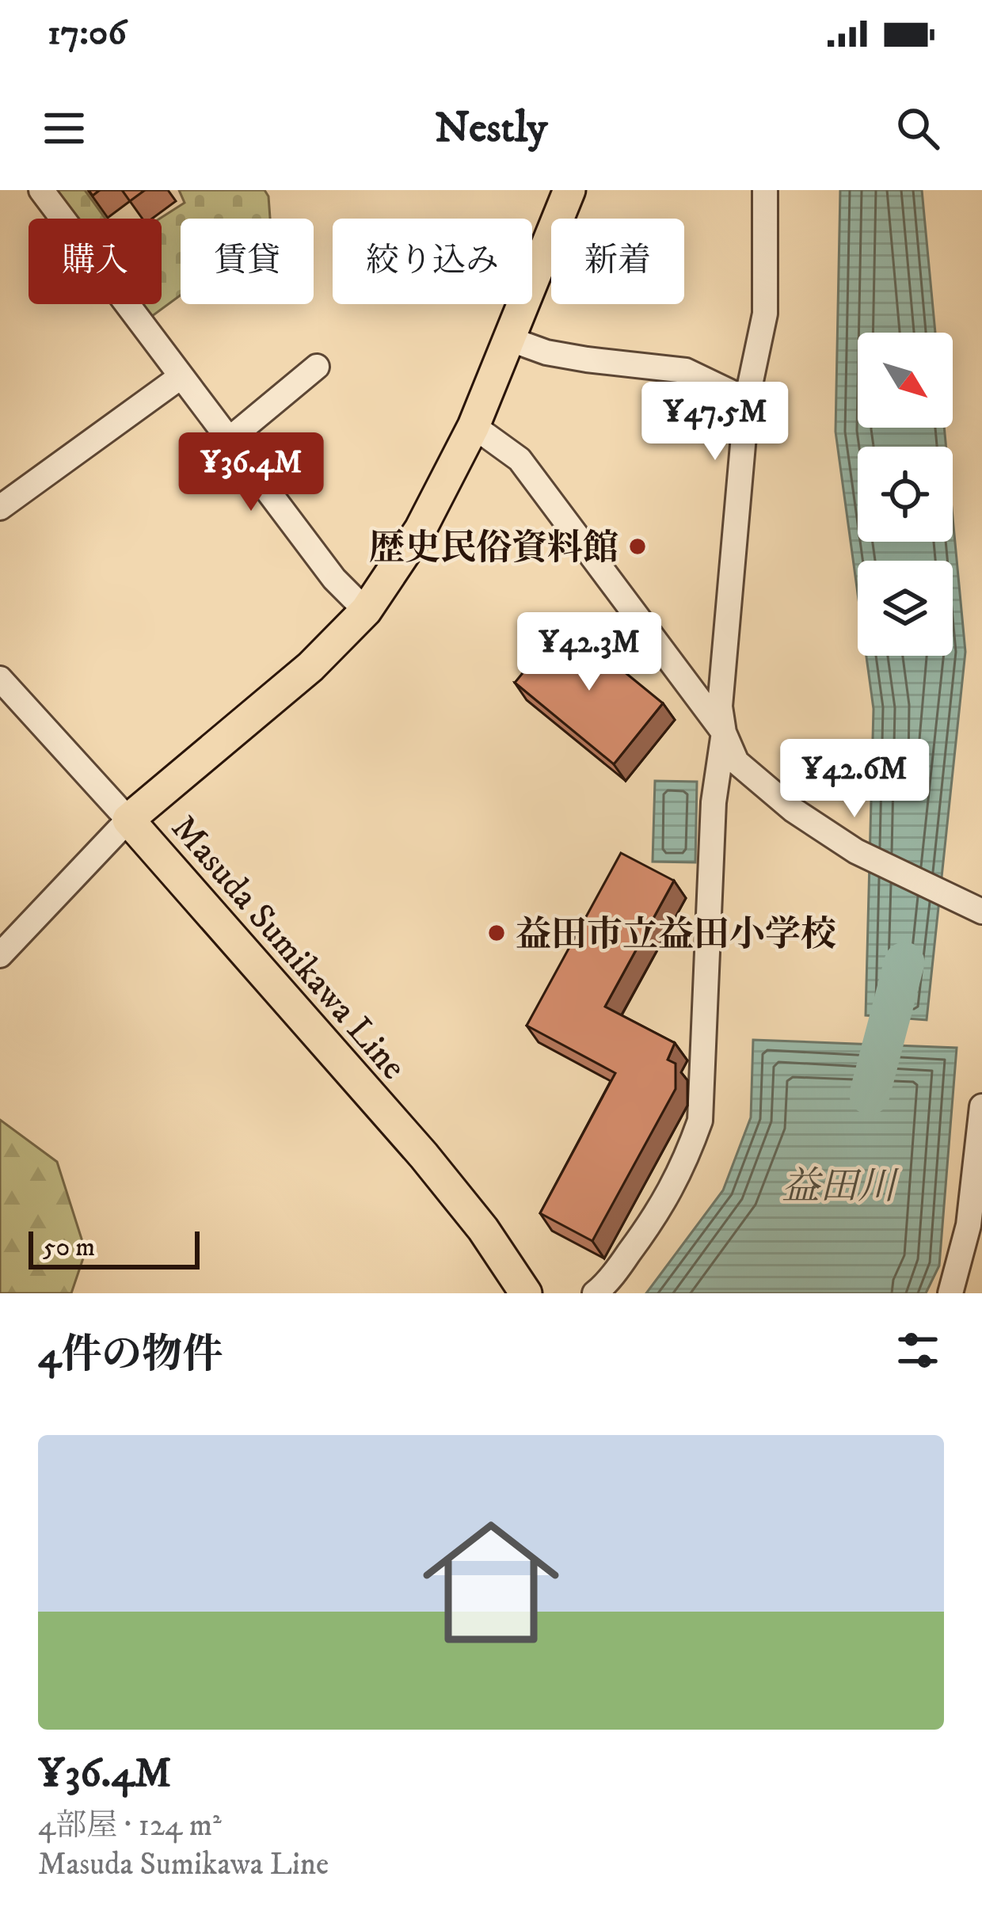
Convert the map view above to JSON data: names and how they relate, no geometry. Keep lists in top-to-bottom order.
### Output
{
  "streets": {
    "main road": ["Masuda Sumikawa Line"]
  },
  "water": ["益田川"],
  "places": ["歴史民俗資料館", "益田市立益田小学校"],
  "scale_bar": "50 m",
  "north": "bottom right",
  "page": {
    "status": "17:06",
    "header": "Nestly",
    "chip": [
      "購入",
      "賃貸",
      "絞り込み",
      "新着"
    ],
    "price": [
      "¥47.5M",
      "¥36.4M",
      "¥42.3M",
      "¥42.6M"
    ],
    "scale": "50 m",
    "heading": "4件の物件",
    "list": [
      {
        "name": "¥36.4M",
        "note": "4部屋 · 124 m² · Masuda Sumikawa Line"
      }
    ]
  }
}
